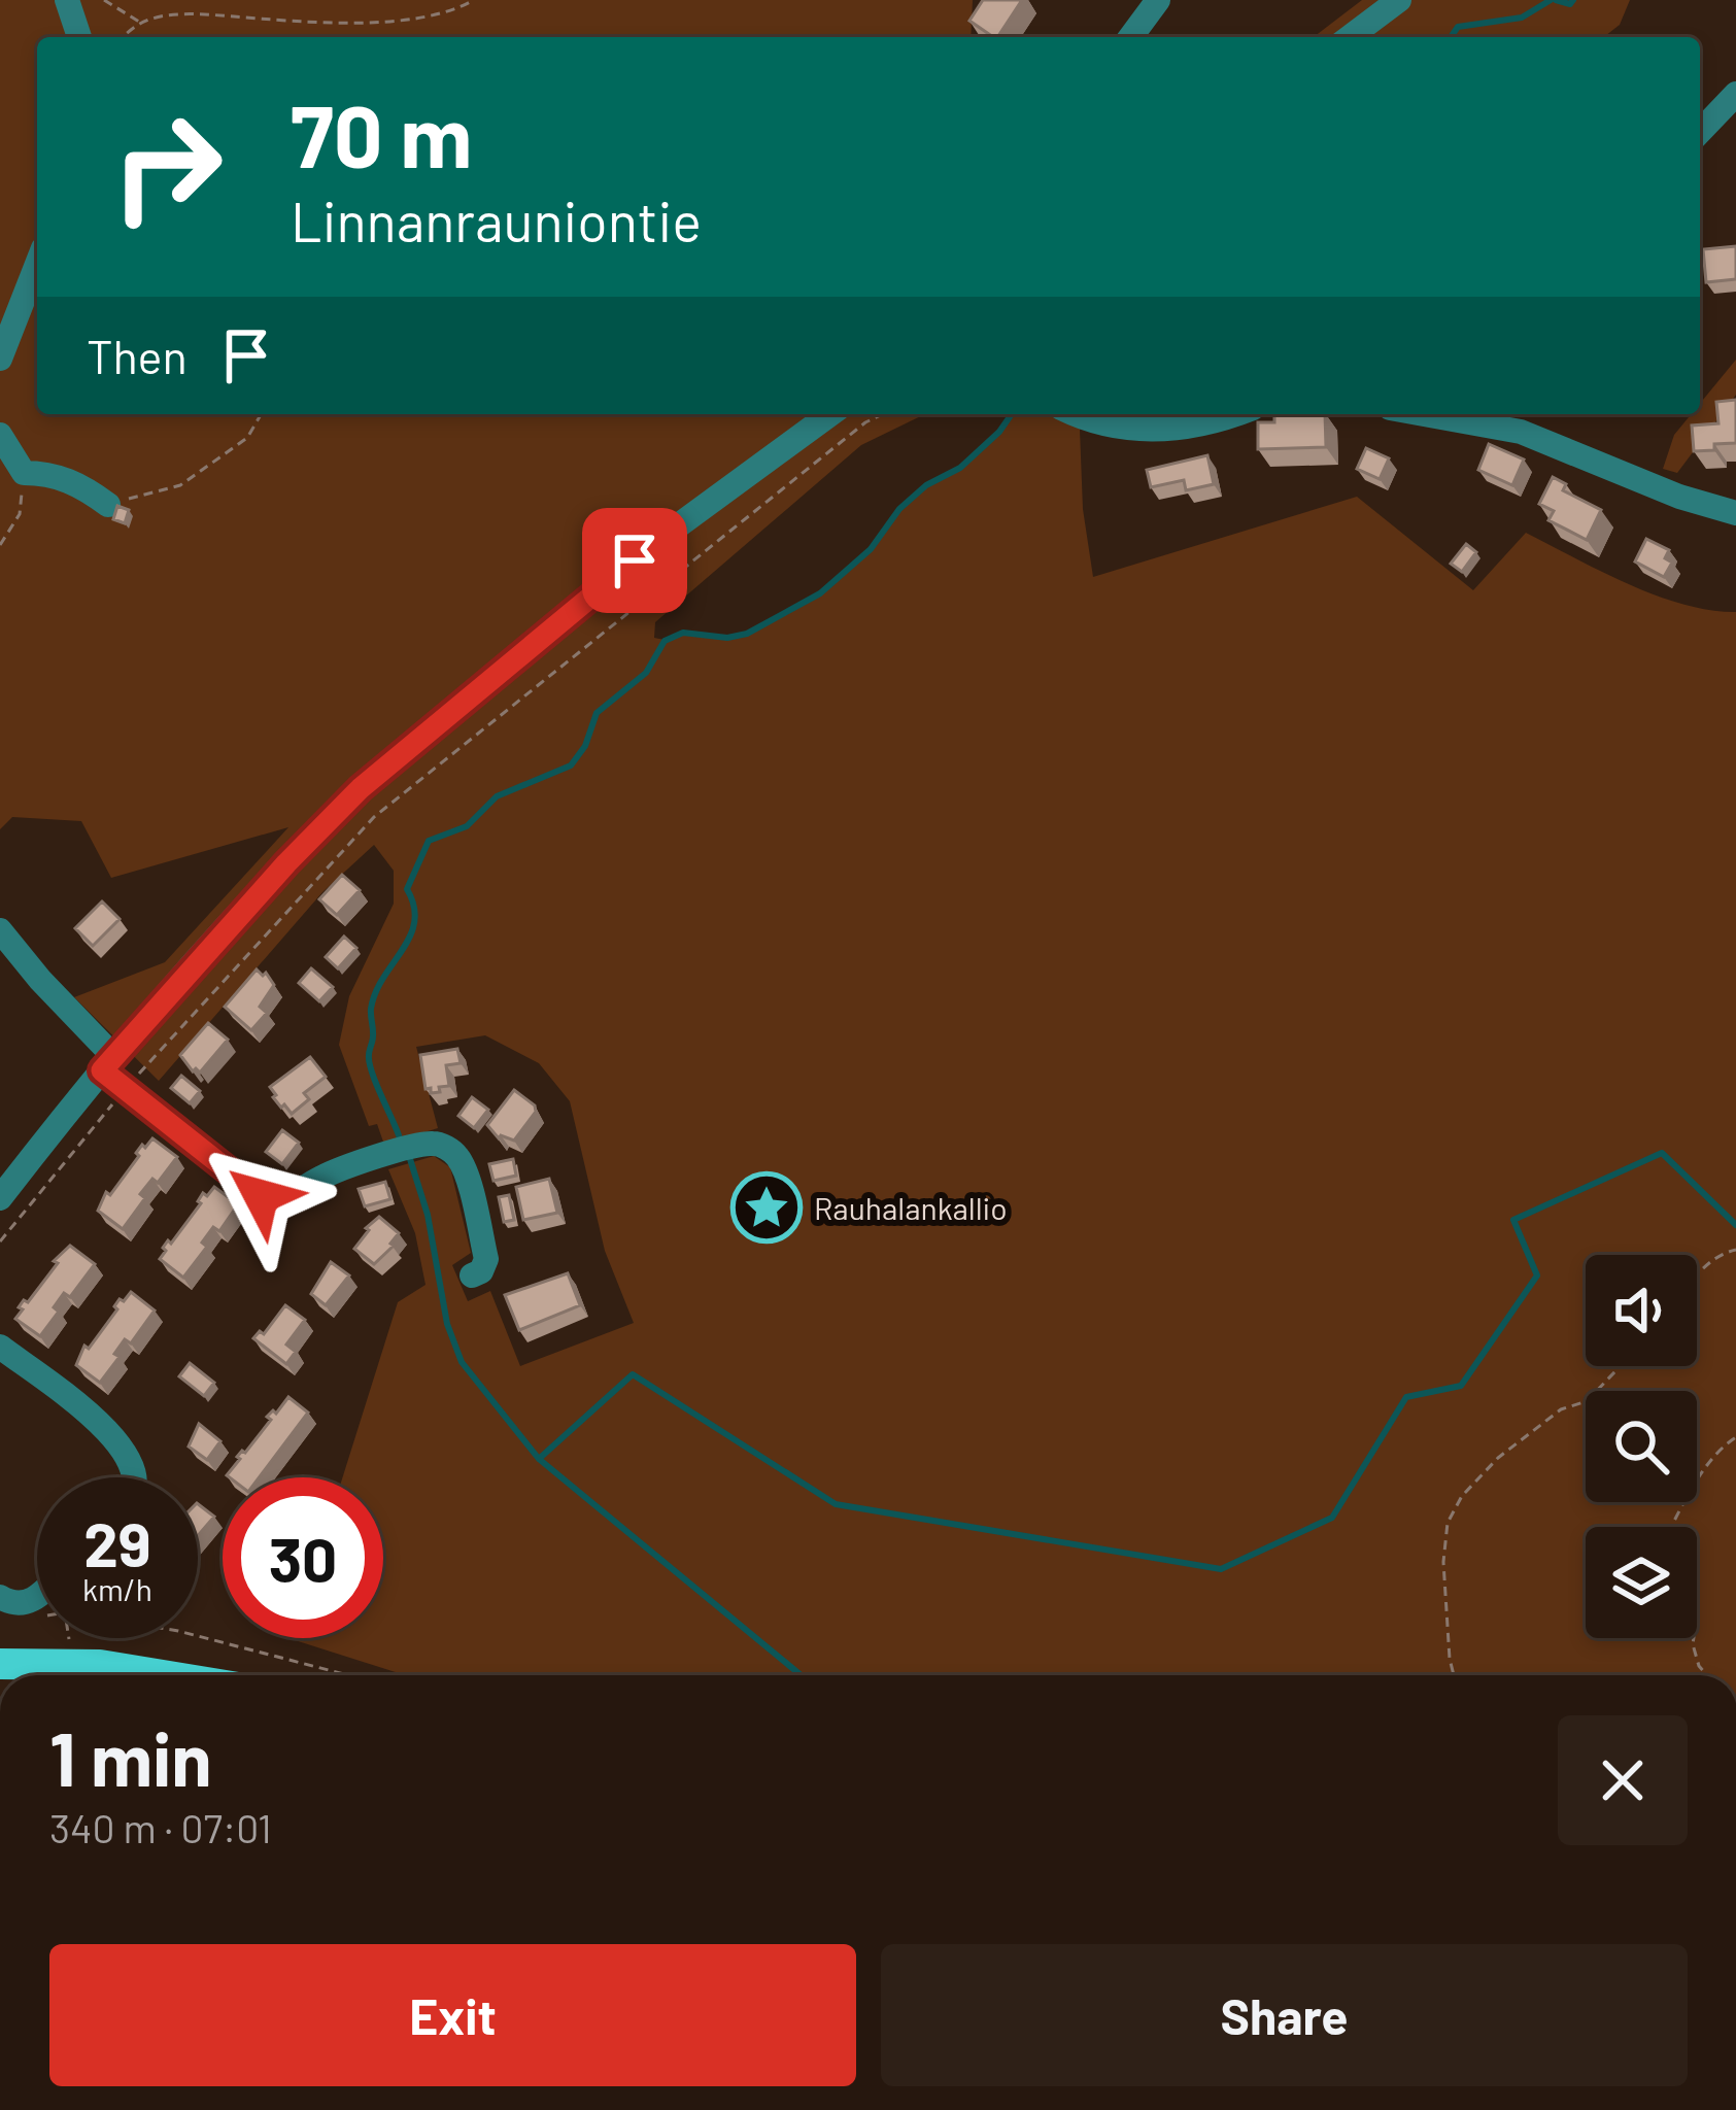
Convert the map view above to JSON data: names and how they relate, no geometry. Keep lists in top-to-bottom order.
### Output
{
  "places": {
    "place": ["Rauhalankallio"]
  },
  "page": {
    "turn": ["70 m", "Linnanrauniontie"],
    "then": "Then",
    "speed": "29 km/h",
    "limit": "30",
    "heading": ["1 min", "340 m · 07:01"],
    "buttons": ["Exit", "Share"]
  }
}
